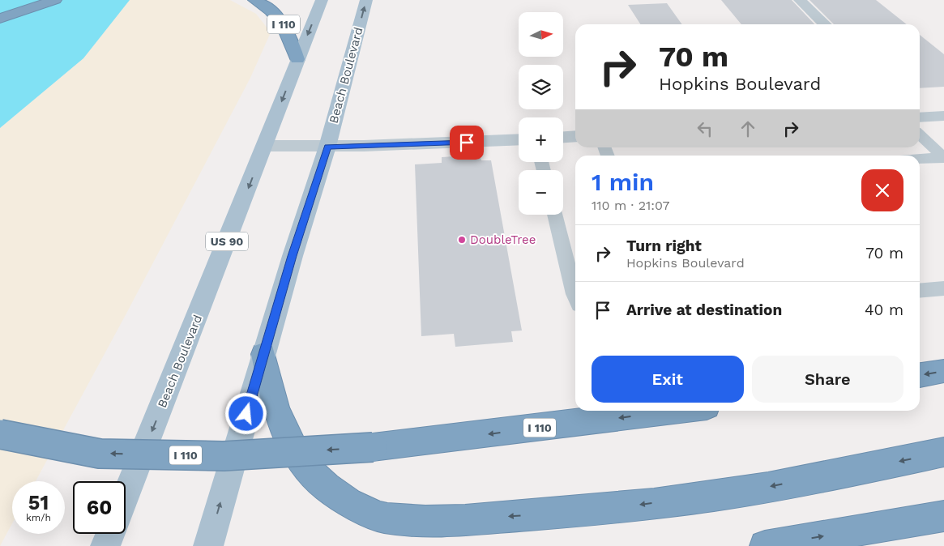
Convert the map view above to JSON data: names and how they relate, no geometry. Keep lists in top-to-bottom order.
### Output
{
  "streets": {
    "highway": ["I 110"],
    "main road": ["Beach Boulevard", "US 90"]
  },
  "crossings": [
    ["I 110", "Beach Boulevard"]
  ],
  "places": ["DoubleTree"],
  "north": "right",
  "page": {
    "map_buttons": ["+", "−"],
    "turn": ["70 m", "Hopkins Boulevard"],
    "heading": ["1 min", "110 m · 21:07"],
    "list": [
      {
        "name": "Turn right",
        "note": "Hopkins Boulevard",
        "value": "70 m"
      },
      {
        "name": "Arrive at destination",
        "value": "40 m"
      }
    ],
    "buttons": ["Exit", "Share"],
    "speed": "51 km/h",
    "limit": "60"
  }
}
